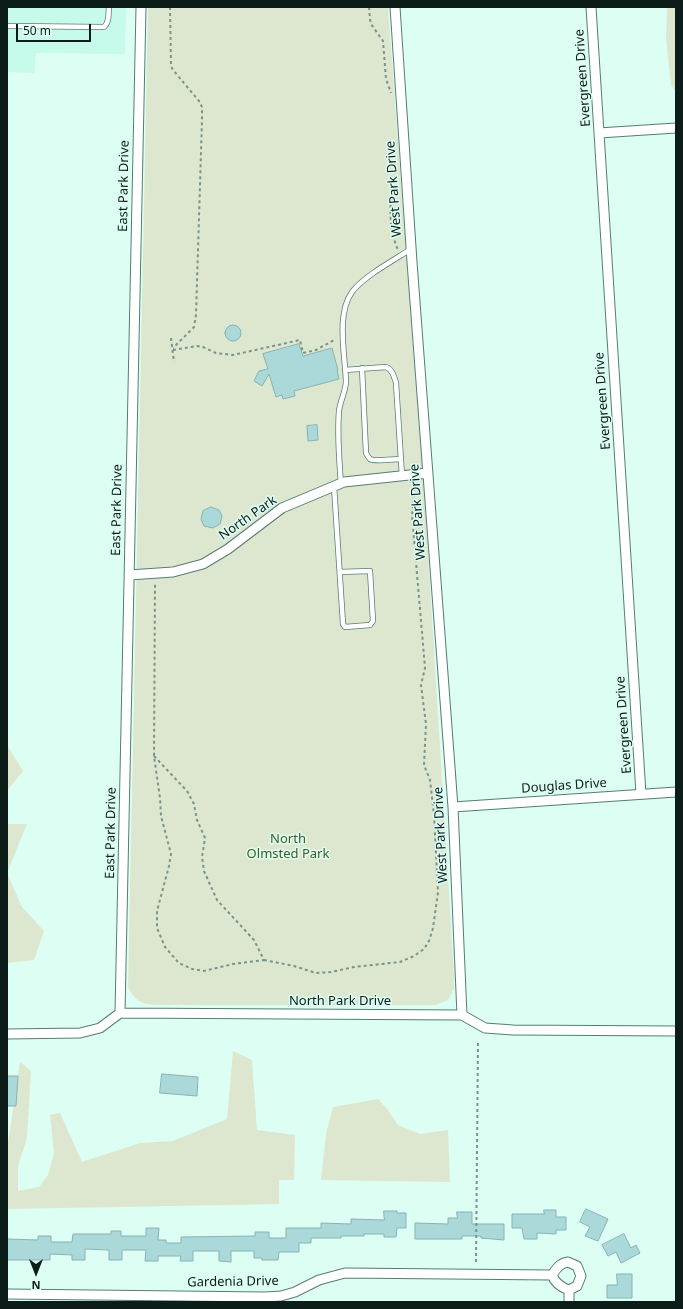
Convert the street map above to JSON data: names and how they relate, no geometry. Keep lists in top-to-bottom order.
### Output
{
  "streets": {
    "street": [
      "Evergreen Drive",
      "East Park Drive",
      "West Park Drive",
      "North Park",
      "Douglas Drive",
      "North Park Drive",
      "Gardenia Drive"
    ]
  },
  "crossings": [
    ["Evergreen Drive", "Douglas Drive"],
    ["East Park Drive", "North Park"],
    ["East Park Drive", "North Park Drive"],
    ["West Park Drive", "North Park"],
    ["West Park Drive", "Douglas Drive"],
    ["West Park Drive", "North Park Drive"]
  ],
  "parks": ["North Olmsted Park"],
  "scale_bar": "50 m",
  "north": "bottom"
}
